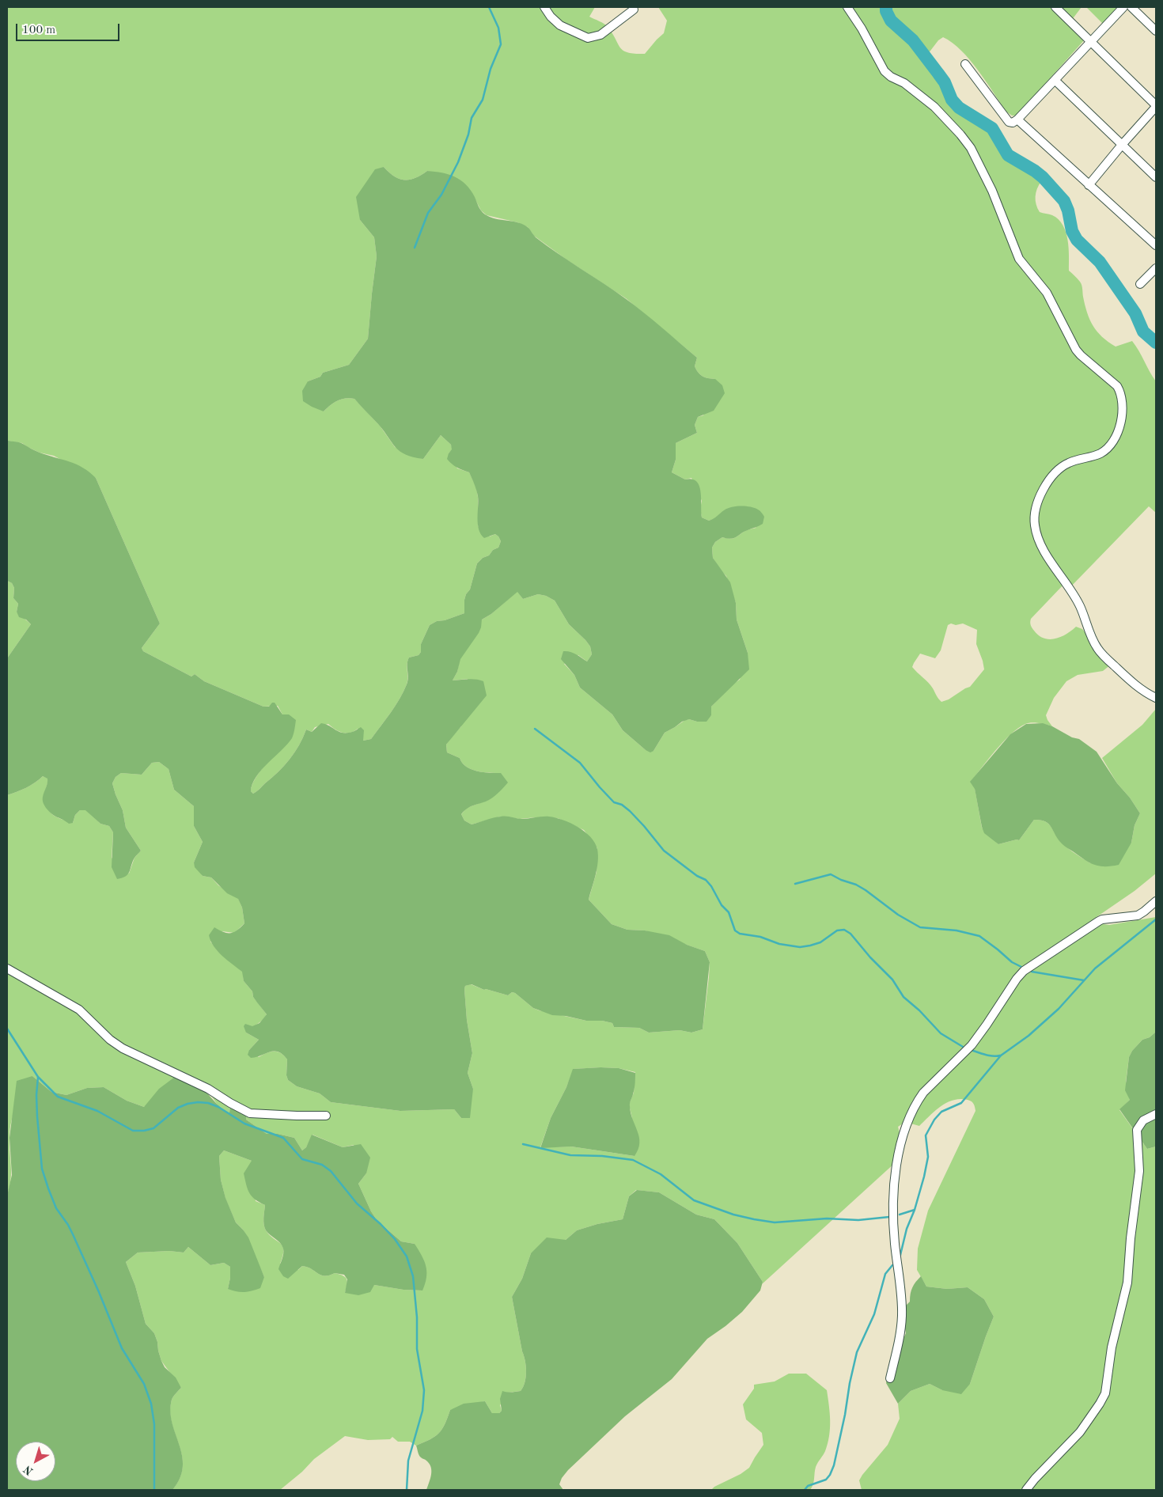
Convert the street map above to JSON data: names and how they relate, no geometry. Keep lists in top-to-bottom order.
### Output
{
  "scale_bar": "100 m",
  "north": "bottom left"
}
